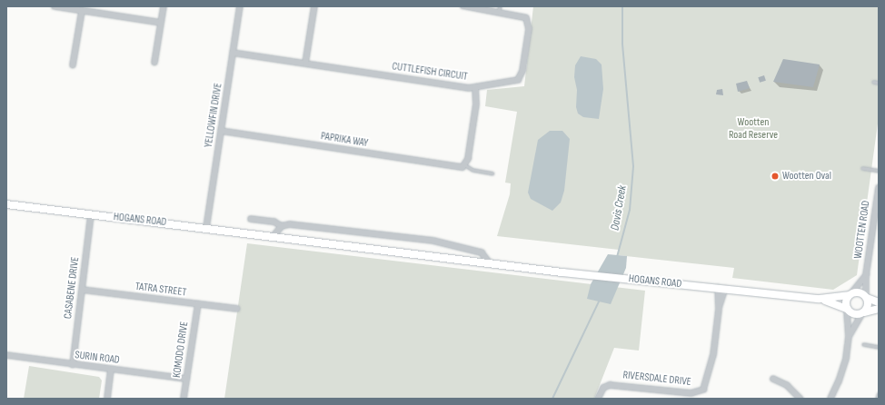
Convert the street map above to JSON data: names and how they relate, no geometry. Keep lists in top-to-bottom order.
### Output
{
  "streets": {
    "street": [
      "CUTTLEFISH CIRCUIT",
      "YELLOWFIN DRIVE",
      "PAPRIKA WAY",
      "HOGANS ROAD",
      "WOOTTEN ROAD",
      "CASABENE DRIVE",
      "TATRA STREET",
      "KOMODO DRIVE",
      "SURIN ROAD",
      "RIVERSDALE DRIVE"
    ]
  },
  "crossings": [
    ["CUTTLEFISH CIRCUIT", "YELLOWFIN DRIVE"],
    ["YELLOWFIN DRIVE", "PAPRIKA WAY"],
    ["YELLOWFIN DRIVE", "HOGANS ROAD"],
    ["HOGANS ROAD", "WOOTTEN ROAD"],
    ["HOGANS ROAD", "CASABENE DRIVE"],
    ["HOGANS ROAD", "RIVERSDALE DRIVE"],
    ["CASABENE DRIVE", "TATRA STREET"],
    ["CASABENE DRIVE", "SURIN ROAD"],
    ["TATRA STREET", "KOMODO DRIVE"],
    ["KOMODO DRIVE", "SURIN ROAD"]
  ],
  "water": ["Davis Creek"],
  "parks": ["Wootten Road Reserve"],
  "places": ["Wootten Oval"]
}
